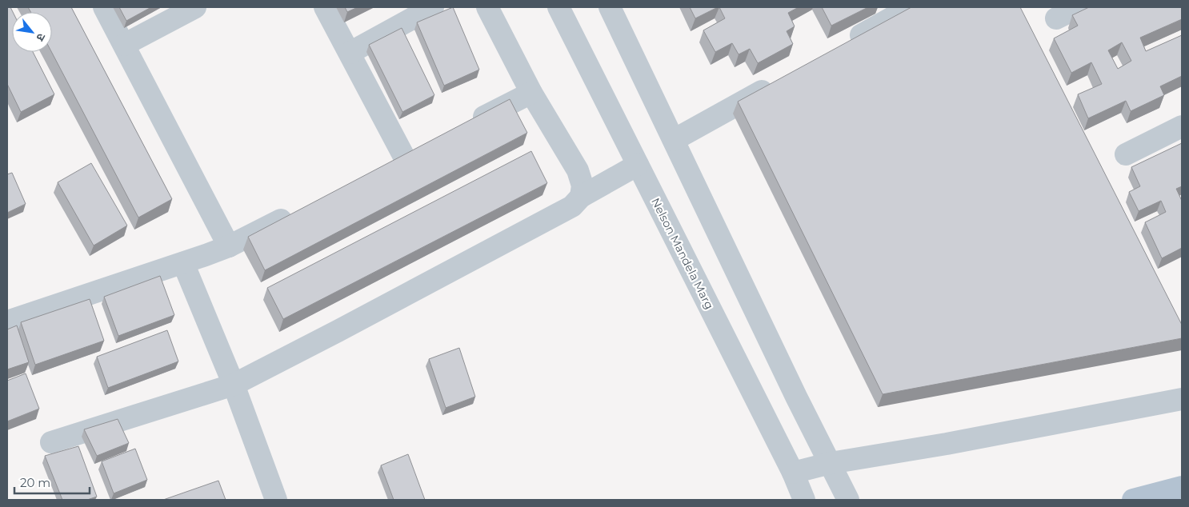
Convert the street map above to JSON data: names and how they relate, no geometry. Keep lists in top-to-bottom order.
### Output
{
  "streets": {
    "street": ["Nelson Mandela Marg"]
  },
  "scale_bar": "20 m",
  "north": "bottom right"
}
